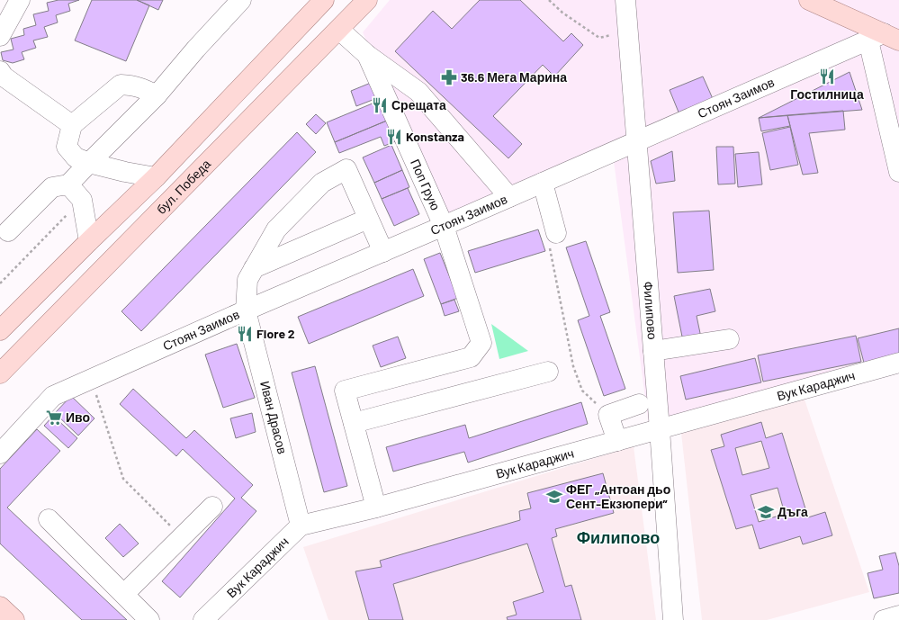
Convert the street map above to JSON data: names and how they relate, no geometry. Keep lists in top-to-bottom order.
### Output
{
  "streets": {
    "main road": ["бул. Победа"],
    "street": [
      "Стоян Заимов",
      "Поп Грую",
      "Филипово",
      "Вук Караджич",
      "Иван Драсов"
    ]
  },
  "crossings": [
    ["Стоян Заимов", "Поп Грую"],
    ["Стоян Заимов", "Филипово"],
    ["Стоян Заимов", "Иван Драсов"],
    ["Филипово", "Вук Караджич"],
    ["Вук Караджич", "Иван Драсов"]
  ],
  "districts": ["Филипово"],
  "places": {
    "restaurant": [
      "Гостилница",
      "Срещата",
      "Konstanza",
      "Fiore 2"
    ],
    "pharmacy": ["36.6 Мега Марина"],
    "supermarket": ["Иво"],
    "school or university": ["ФЕГ „Антоан дьо Сент-Екзюпери”", "Дъга"]
  }
}
